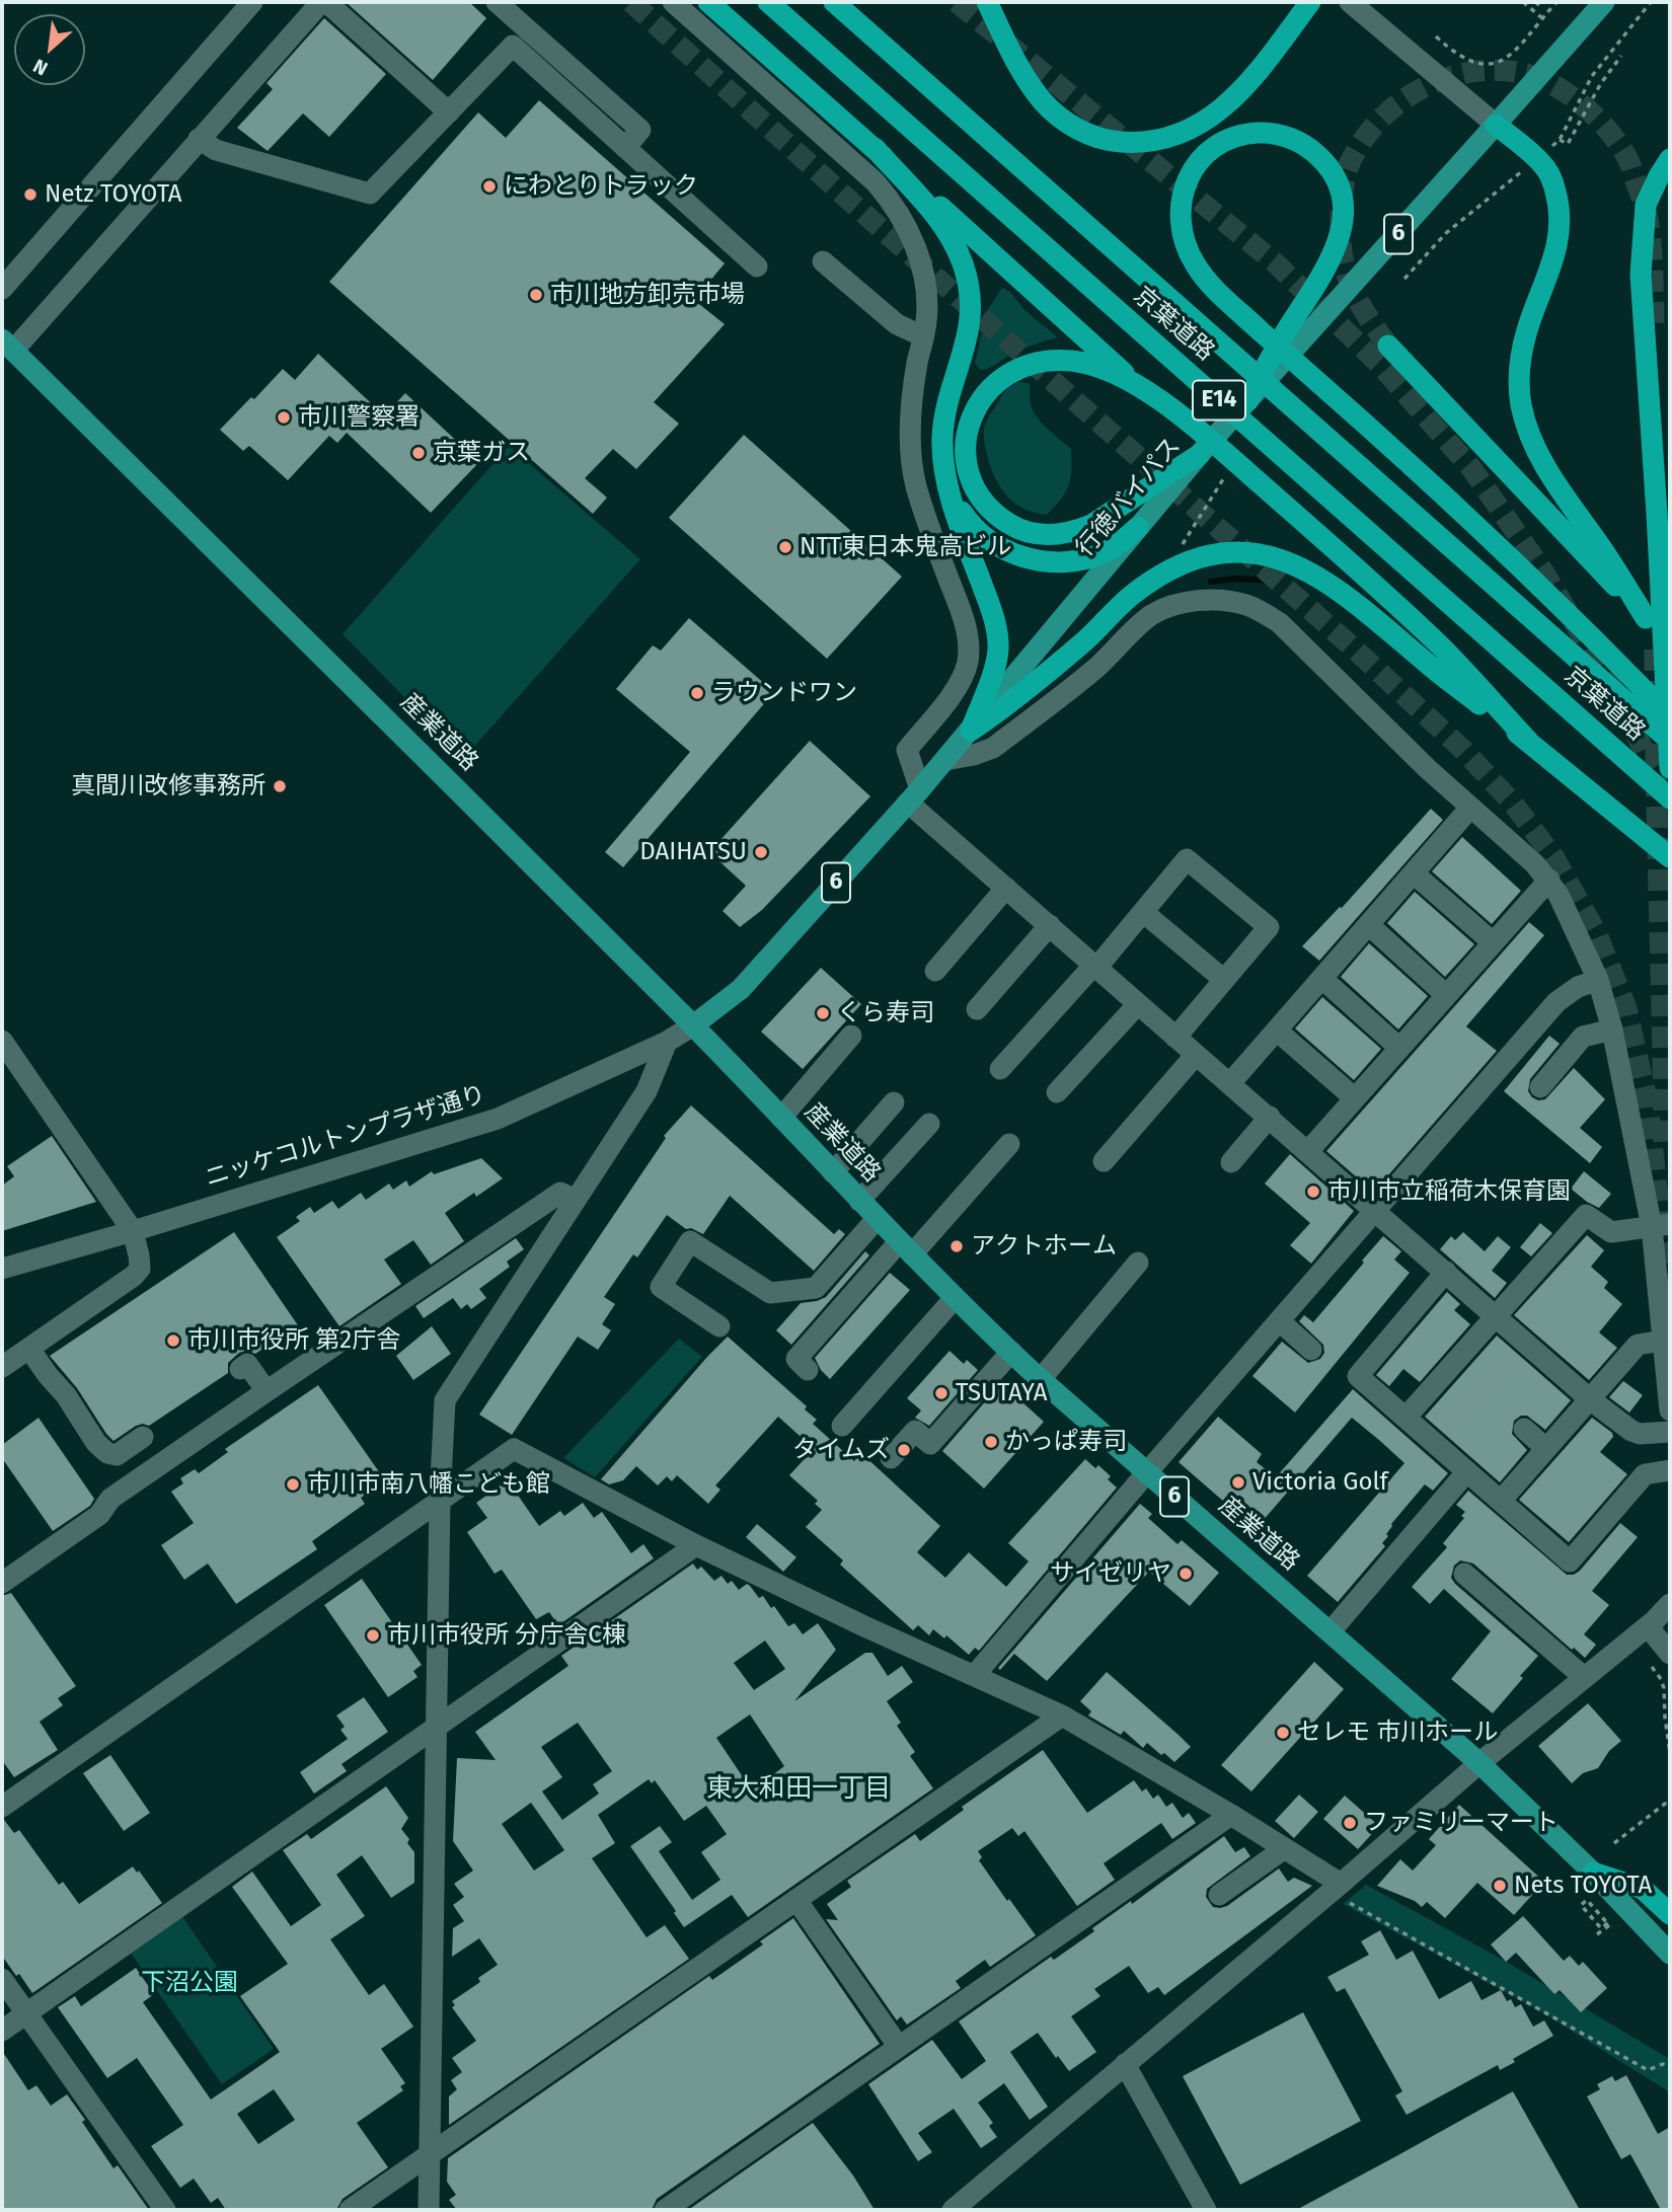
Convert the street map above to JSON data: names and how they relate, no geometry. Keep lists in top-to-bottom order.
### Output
{
  "streets": {
    "highway": ["京葉道路", "E14"],
    "main road": ["6", "行徳バイパス", "産業道路"],
    "street": ["ニッケコルトンプラザ通り"]
  },
  "crossings": [
    ["行徳バイパス", "産業道路"],
    ["行徳バイパス", "ニッケコルトンプラザ通り"],
    ["産業道路", "ニッケコルトンプラザ通り"]
  ],
  "districts": ["東大和田一丁目"],
  "parks": ["下沼公園"],
  "places": [
    "にわとりトラック",
    "Netz TOYOTA",
    "市川地方卸売市場",
    "市川警察署",
    "京葉ガス",
    "NTT東日本鬼高ビル",
    "ラウンドワン",
    "真間川改修事務所",
    "DAIHATSU",
    "くら寿司",
    "市川市立稲荷木保育園",
    "アクトホーム",
    "市川市役所 第2庁舎",
    "TSUTAYA",
    "かっぱ寿司",
    "タイムズ",
    "Victoria Golf",
    "市川市南八幡こども館",
    "サイゼリヤ",
    "市川市役所 分庁舎C棟",
    "セレモ 市川ホール",
    "ファミリーマート",
    "Nets TOYOTA"
  ],
  "north": "bottom left"
}
